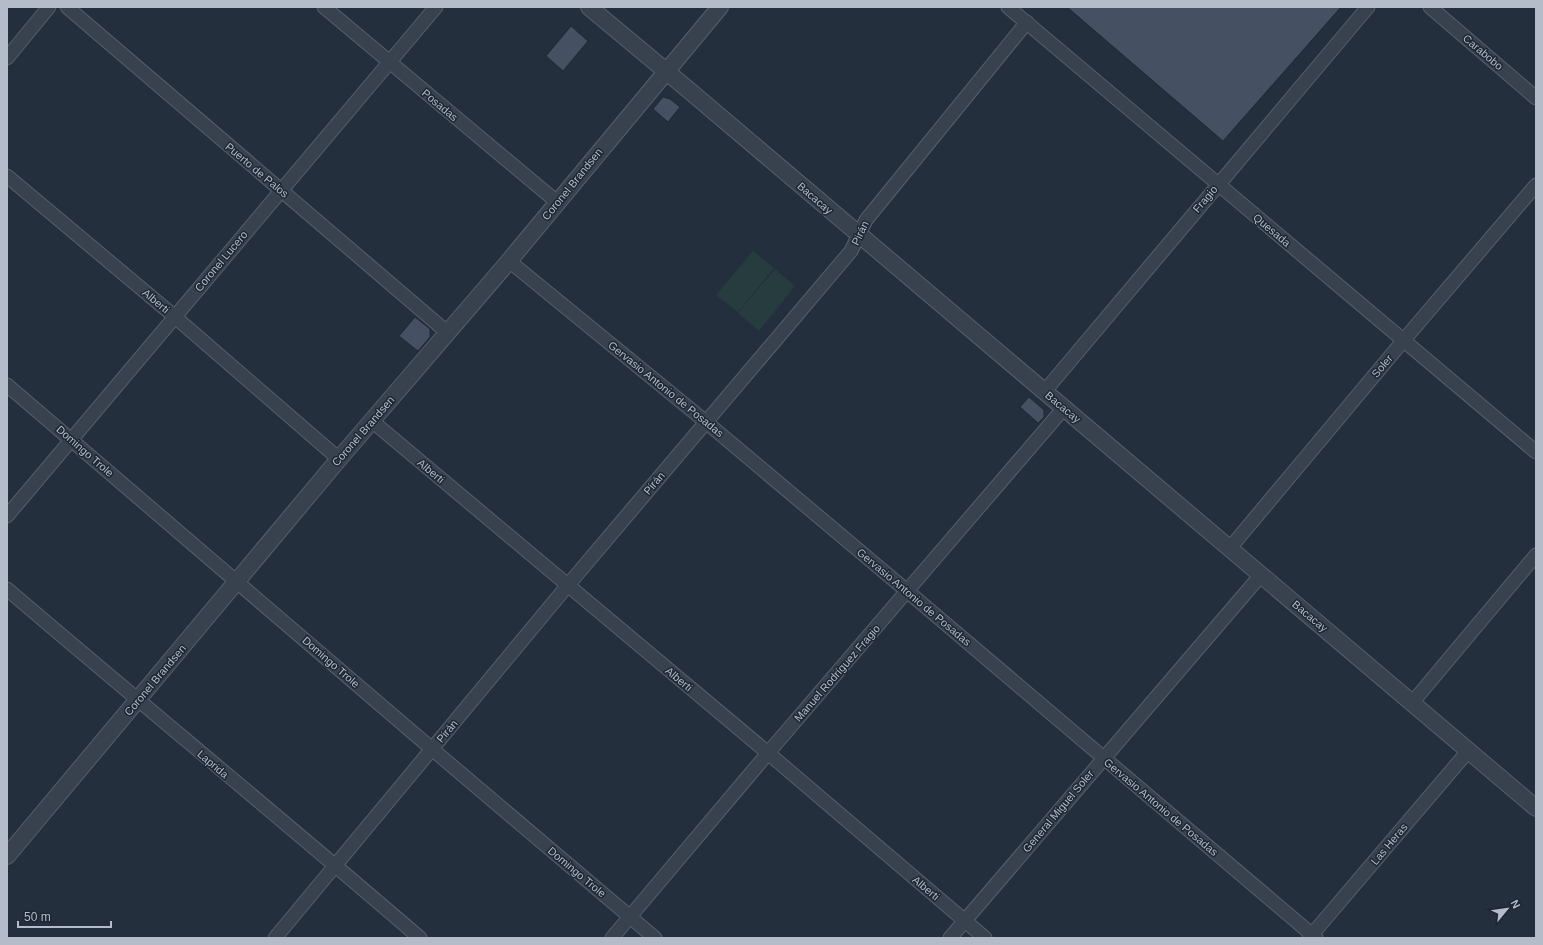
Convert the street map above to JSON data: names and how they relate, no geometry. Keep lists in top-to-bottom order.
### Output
{
  "streets": {
    "street": [
      "Carabobo",
      "Posadas",
      "Puerto de Palos",
      "Coronel Brandsen",
      "Bacacay",
      "Fragio",
      "Quesada",
      "Pirán",
      "Coronel Lucero",
      "Alberti",
      "Soler",
      "Gervasio Antonio de Posadas",
      "Domingo Trole",
      "Manuel Rodríguez Fragio",
      "Laprida",
      "General Miguel Soler",
      "Las Heras"
    ]
  },
  "crossings": [
    ["Posadas", "Coronel Brandsen"],
    ["Posadas", "Coronel Lucero"],
    ["Puerto de Palos", "Coronel Brandsen"],
    ["Puerto de Palos", "Coronel Lucero"],
    ["Coronel Brandsen", "Bacacay"],
    ["Coronel Brandsen", "Alberti"],
    ["Coronel Brandsen", "Gervasio Antonio de Posadas"],
    ["Coronel Brandsen", "Domingo Trole"],
    ["Coronel Brandsen", "Laprida"],
    ["Bacacay", "Fragio"],
    ["Bacacay", "Pirán"],
    ["Bacacay", "Soler"],
    ["Bacacay", "Manuel Rodríguez Fragio"],
    ["Bacacay", "General Miguel Soler"],
    ["Bacacay", "Las Heras"],
    ["Fragio", "Quesada"],
    ["Quesada", "Pirán"],
    ["Quesada", "Soler"],
    ["Pirán", "Alberti"],
    ["Pirán", "Gervasio Antonio de Posadas"],
    ["Pirán", "Domingo Trole"],
    ["Pirán", "Laprida"],
    ["Coronel Lucero", "Alberti"],
    ["Coronel Lucero", "Domingo Trole"],
    ["Alberti", "Manuel Rodríguez Fragio"],
    ["Alberti", "General Miguel Soler"],
    ["Gervasio Antonio de Posadas", "Manuel Rodríguez Fragio"],
    ["Gervasio Antonio de Posadas", "General Miguel Soler"],
    ["Gervasio Antonio de Posadas", "Las Heras"],
    ["Domingo Trole", "Manuel Rodríguez Fragio"]
  ],
  "scale_bar": "50 m",
  "north": "top right"
}
